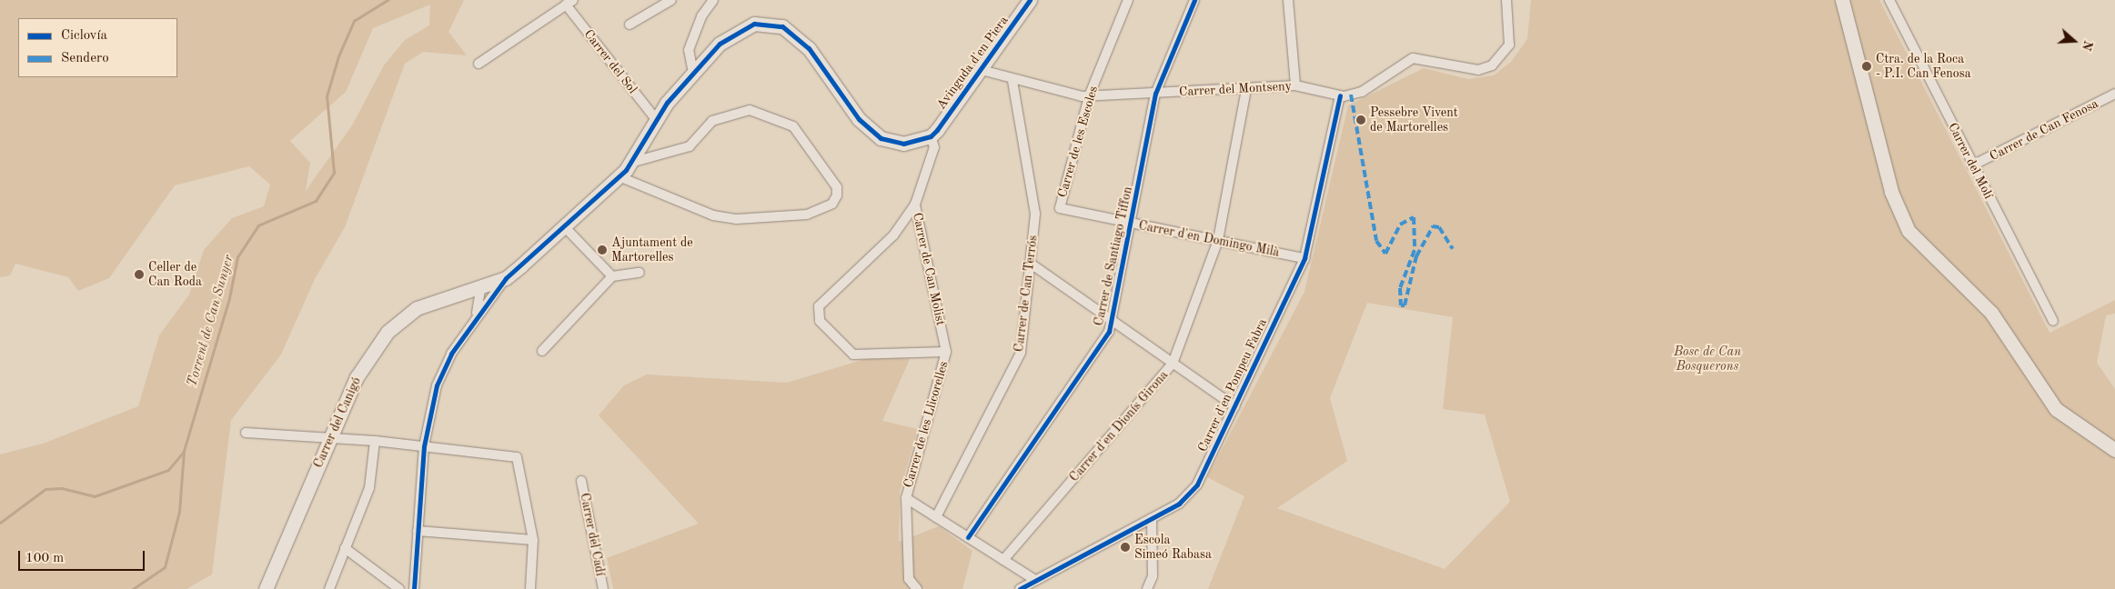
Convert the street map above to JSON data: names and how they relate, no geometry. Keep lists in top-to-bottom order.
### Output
{
  "streets": {
    "street": [
      "Carrer del Sol",
      "Avinguda d'en Piera",
      "Carrer del Montseny",
      "Carrer de Can Fenosa",
      "Carrer de les Escoles",
      "Carrer del Molí",
      "Carrer d'en Domingo Milà",
      "Carrer de Santiago Tiffon",
      "Carrer de Can Molist",
      "Carrer de Can Terrós",
      "Carrer d'en Pompeu Fabra",
      "Carrer del Canigó",
      "Carrer de les Llicorelles",
      "Carrer d'en Dionís Girona",
      "Carrer del Cadí"
    ]
  },
  "crossings": [
    ["Avinguda d'en Piera", "Carrer del Montseny"],
    ["Avinguda d'en Piera", "Carrer de Can Molist"],
    ["Carrer del Montseny", "Carrer de les Escoles"],
    ["Carrer del Montseny", "Carrer de Santiago Tiffon"],
    ["Carrer del Montseny", "Carrer de Can Terrós"],
    ["Carrer del Montseny", "Carrer d'en Pompeu Fabra"],
    ["Carrer del Montseny", "Carrer d'en Dionís Girona"],
    ["Carrer de Can Fenosa", "Carrer del Molí"],
    ["Carrer de les Escoles", "Carrer d'en Domingo Milà"],
    ["Carrer d'en Domingo Milà", "Carrer de Santiago Tiffon"],
    ["Carrer d'en Domingo Milà", "Carrer d'en Pompeu Fabra"],
    ["Carrer d'en Domingo Milà", "Carrer d'en Dionís Girona"],
    ["Carrer de Can Molist", "Carrer de les Llicorelles"]
  ],
  "water": ["Torrent de Can Sunyer"],
  "parks": ["Bosc de Can Bosquerons"],
  "places": [
    "Ctra. de la Roca - P.I. Can Fenosa",
    "Pessebre Vivent de Martorelles",
    "Ajuntament de Martorelles",
    "Celler de Can Roda",
    "Escola Simeó Rabasa"
  ],
  "legend": ["Ciclovía", "Sendero"],
  "scale_bar": "100 m",
  "north": "right"
}
